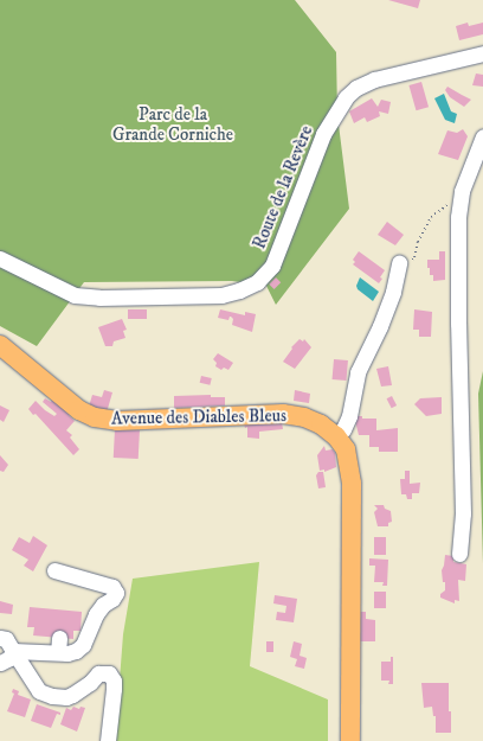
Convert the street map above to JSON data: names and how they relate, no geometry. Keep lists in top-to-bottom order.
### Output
{
  "streets": {
    "main road": ["Avenue des Diables Bleus"],
    "street": ["Route de la Revère"]
  },
  "parks": ["Parc de la Grande Corniche"]
}
